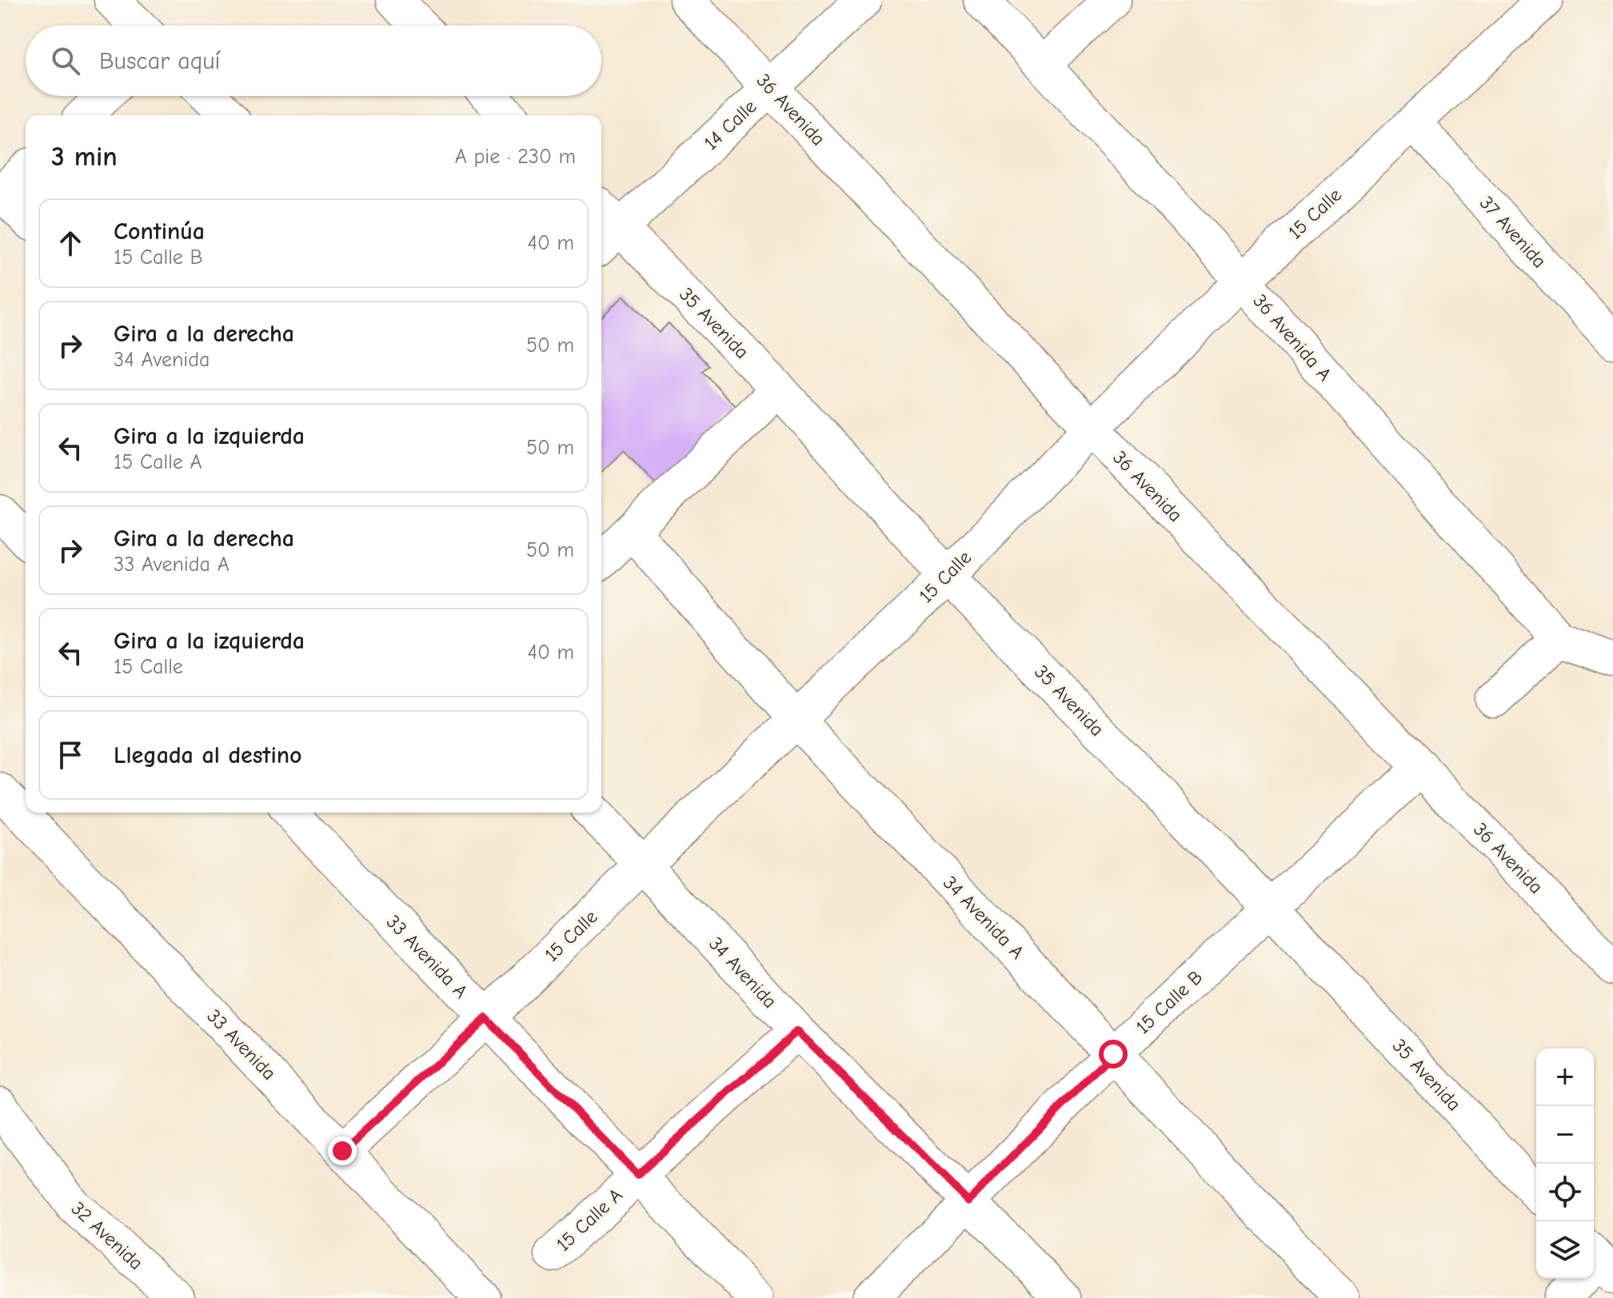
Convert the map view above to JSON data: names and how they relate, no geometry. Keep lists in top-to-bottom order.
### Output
{
  "streets": {
    "street": [
      "36 Avenida",
      "14 Calle",
      "15 Calle",
      "37 Avenida",
      "35 Avenida",
      "36 Avenida A",
      "34 Avenida A",
      "33 Avenida A",
      "34 Avenida",
      "15 Calle B",
      "33 Avenida",
      "15 Calle A",
      "32 Avenida"
    ]
  },
  "crossings": [
    ["36 Avenida", "14 Calle"],
    ["36 Avenida", "15 Calle"],
    ["36 Avenida", "15 Calle B"],
    ["14 Calle", "35 Avenida"],
    ["15 Calle", "37 Avenida"],
    ["15 Calle", "35 Avenida"],
    ["15 Calle", "36 Avenida A"],
    ["15 Calle", "34 Avenida A"],
    ["15 Calle", "33 Avenida A"],
    ["15 Calle", "34 Avenida"],
    ["15 Calle", "33 Avenida"],
    ["35 Avenida", "15 Calle B"],
    ["34 Avenida A", "15 Calle B"],
    ["33 Avenida A", "15 Calle A"],
    ["34 Avenida", "15 Calle B"],
    ["34 Avenida", "15 Calle A"]
  ],
  "page": {
    "search": "Buscar aquí",
    "heading": ["3 min", "A pie · 230 m"],
    "list": [
      ["Continúa", "15 Calle B", "40 m"],
      ["Gira a la derecha", "34 Avenida", "50 m"],
      ["Gira a la izquierda", "15 Calle A", "50 m"],
      ["Gira a la derecha", "33 Avenida A", "50 m"],
      ["Gira a la izquierda", "15 Calle", "40 m"],
      "Llegada al destino"
    ],
    "map_buttons": ["+", "−"]
  }
}
